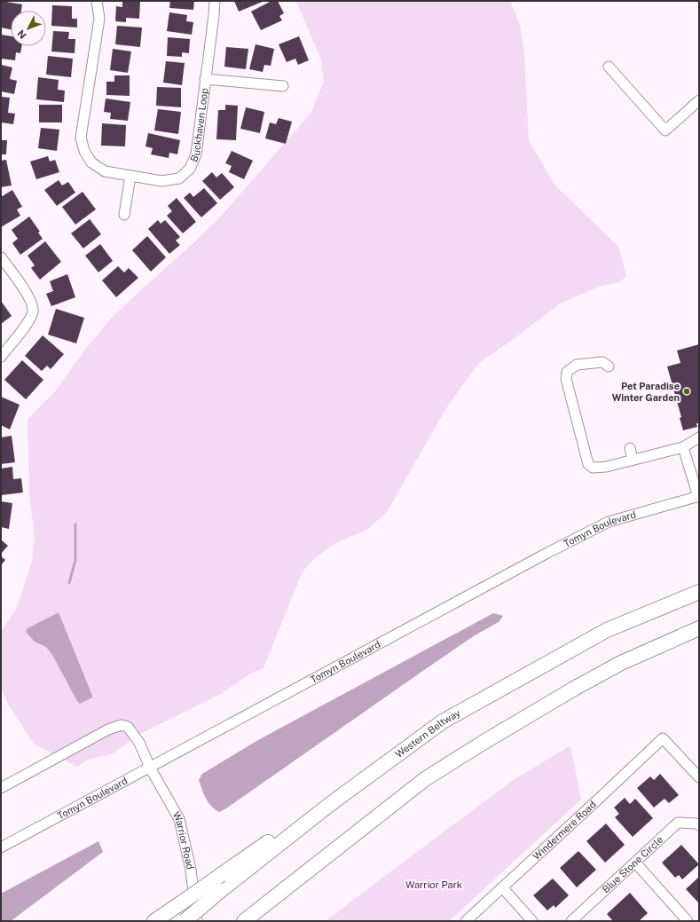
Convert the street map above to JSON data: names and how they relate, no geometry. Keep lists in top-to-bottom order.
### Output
{
  "streets": {
    "highway": ["Western Beltway"],
    "street": [
      "Buckhaven Loop",
      "Tomyn Boulevard",
      "Windermere Road",
      "Warrior Road",
      "Blue Stone Circle"
    ]
  },
  "crossings": [
    ["Tomyn Boulevard", "Warrior Road"]
  ],
  "parks": ["Warrior Park"],
  "places": ["Pet Paradise Winter Garden"],
  "north": "bottom left"
}
